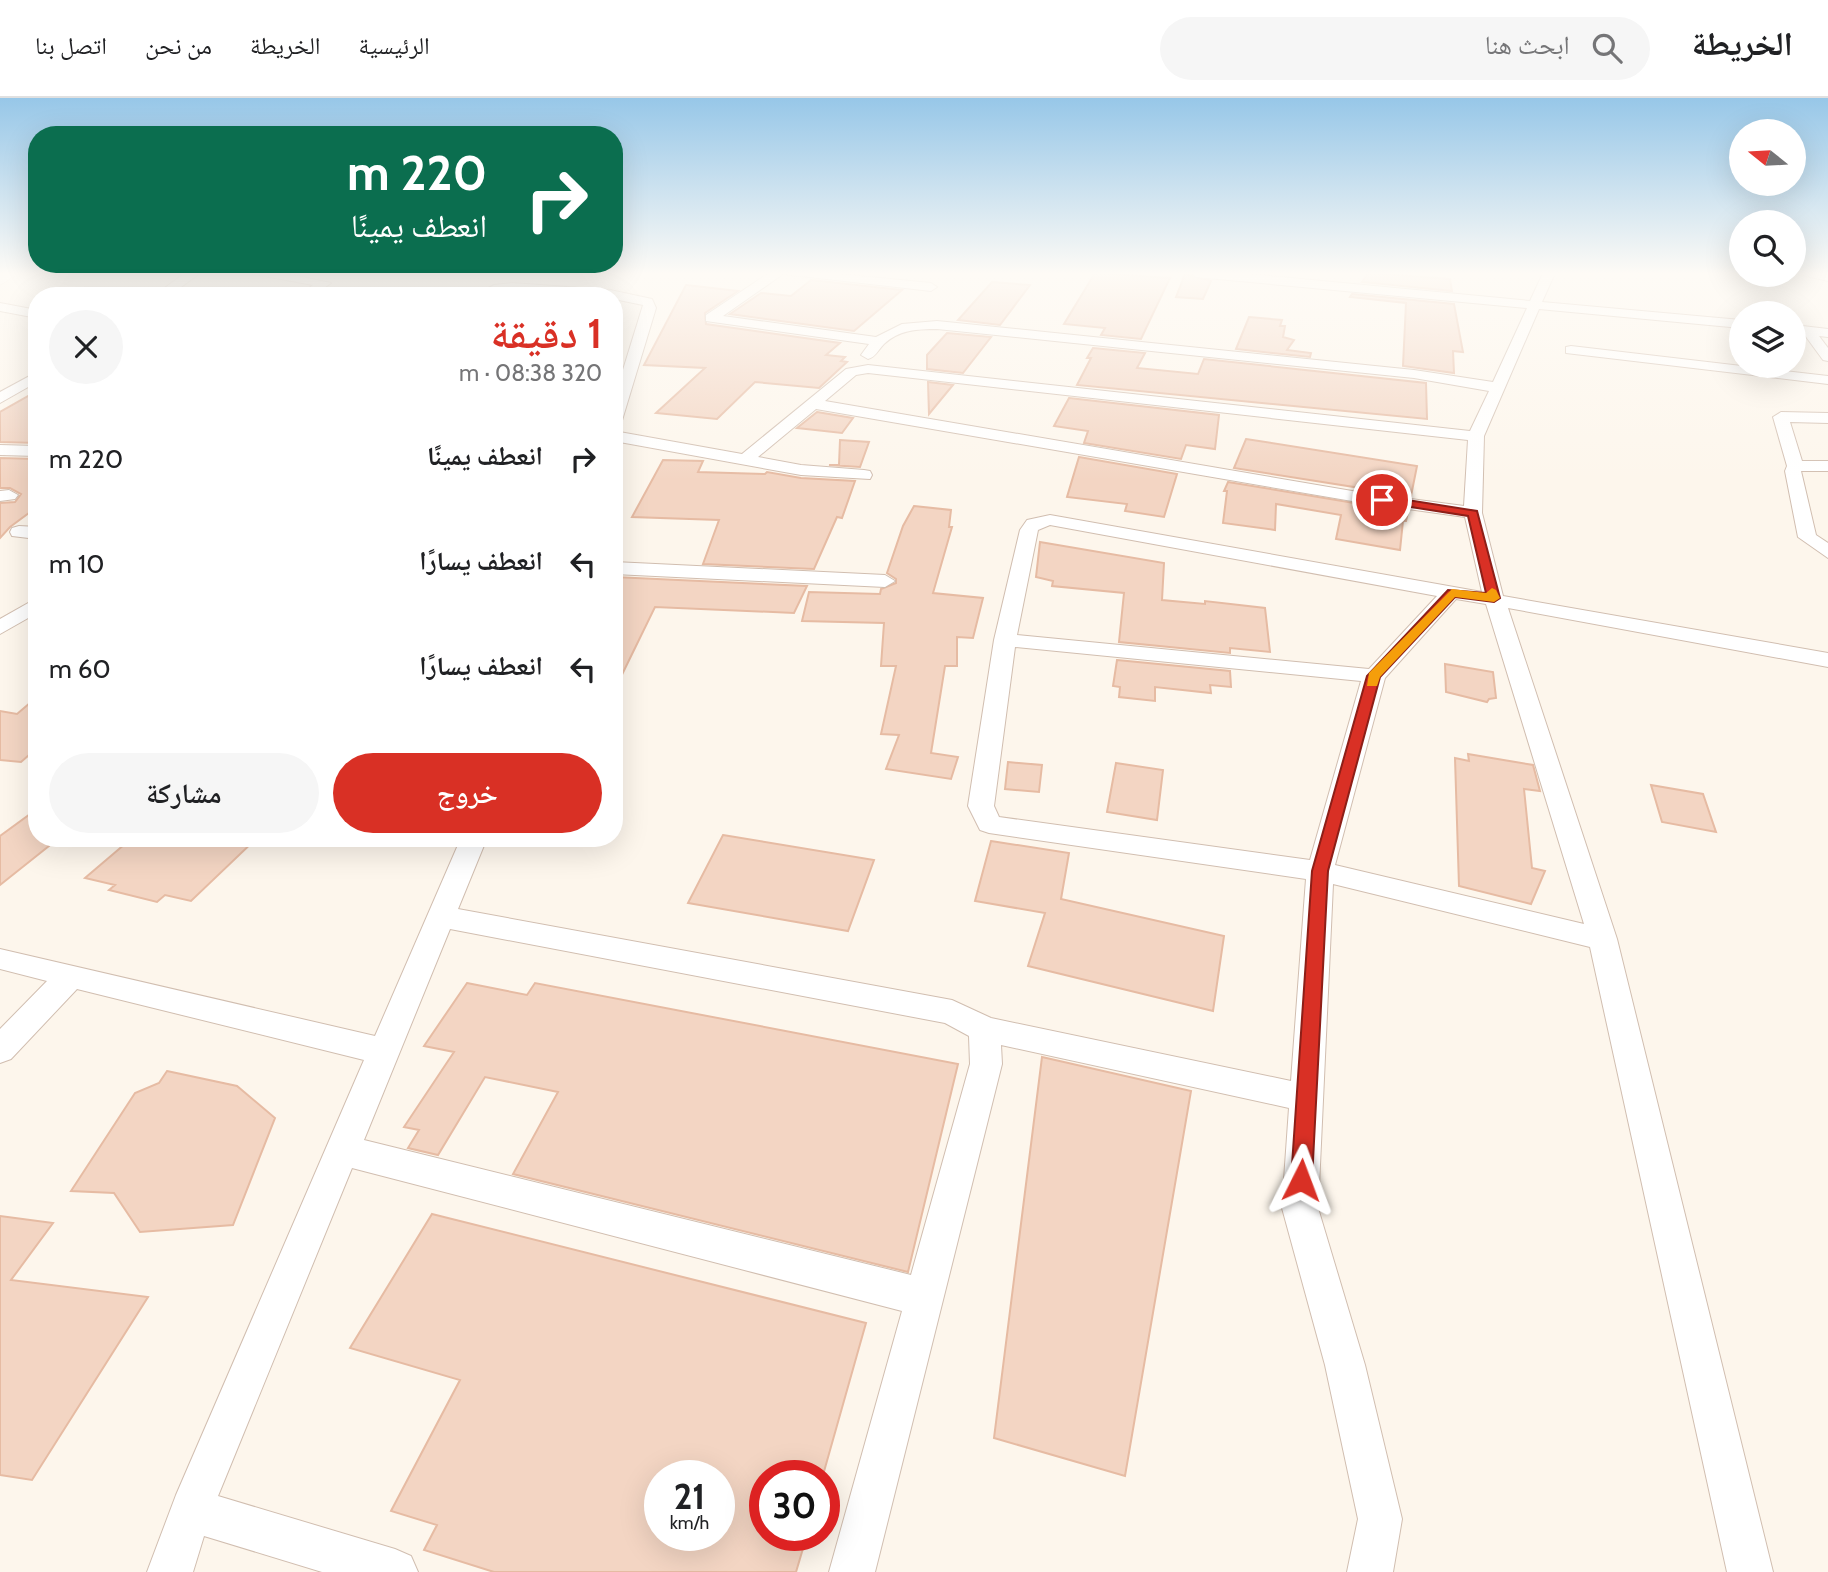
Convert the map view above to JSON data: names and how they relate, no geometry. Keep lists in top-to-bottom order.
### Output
{
  "north": "left",
  "page": {
    "header": "الخريطة",
    "search": "ابحث هنا",
    "nav": [
      "الرئيسية",
      "الخريطة",
      "من نحن",
      "اتصل بنا"
    ],
    "turn": ["220 m", "انعطف يمينًا"],
    "heading": ["1 دقيقة", "320 m · 08:38"],
    "list": [
      {
        "name": "انعطف يمينًا",
        "value": "220 m"
      },
      {
        "name": "انعطف يسارًا",
        "value": "10 m"
      },
      {
        "name": "انعطف يسارًا",
        "value": "60 m"
      }
    ],
    "buttons": ["خروج", "مشاركة"],
    "speed": "21 km/h",
    "limit": "30"
  }
}
